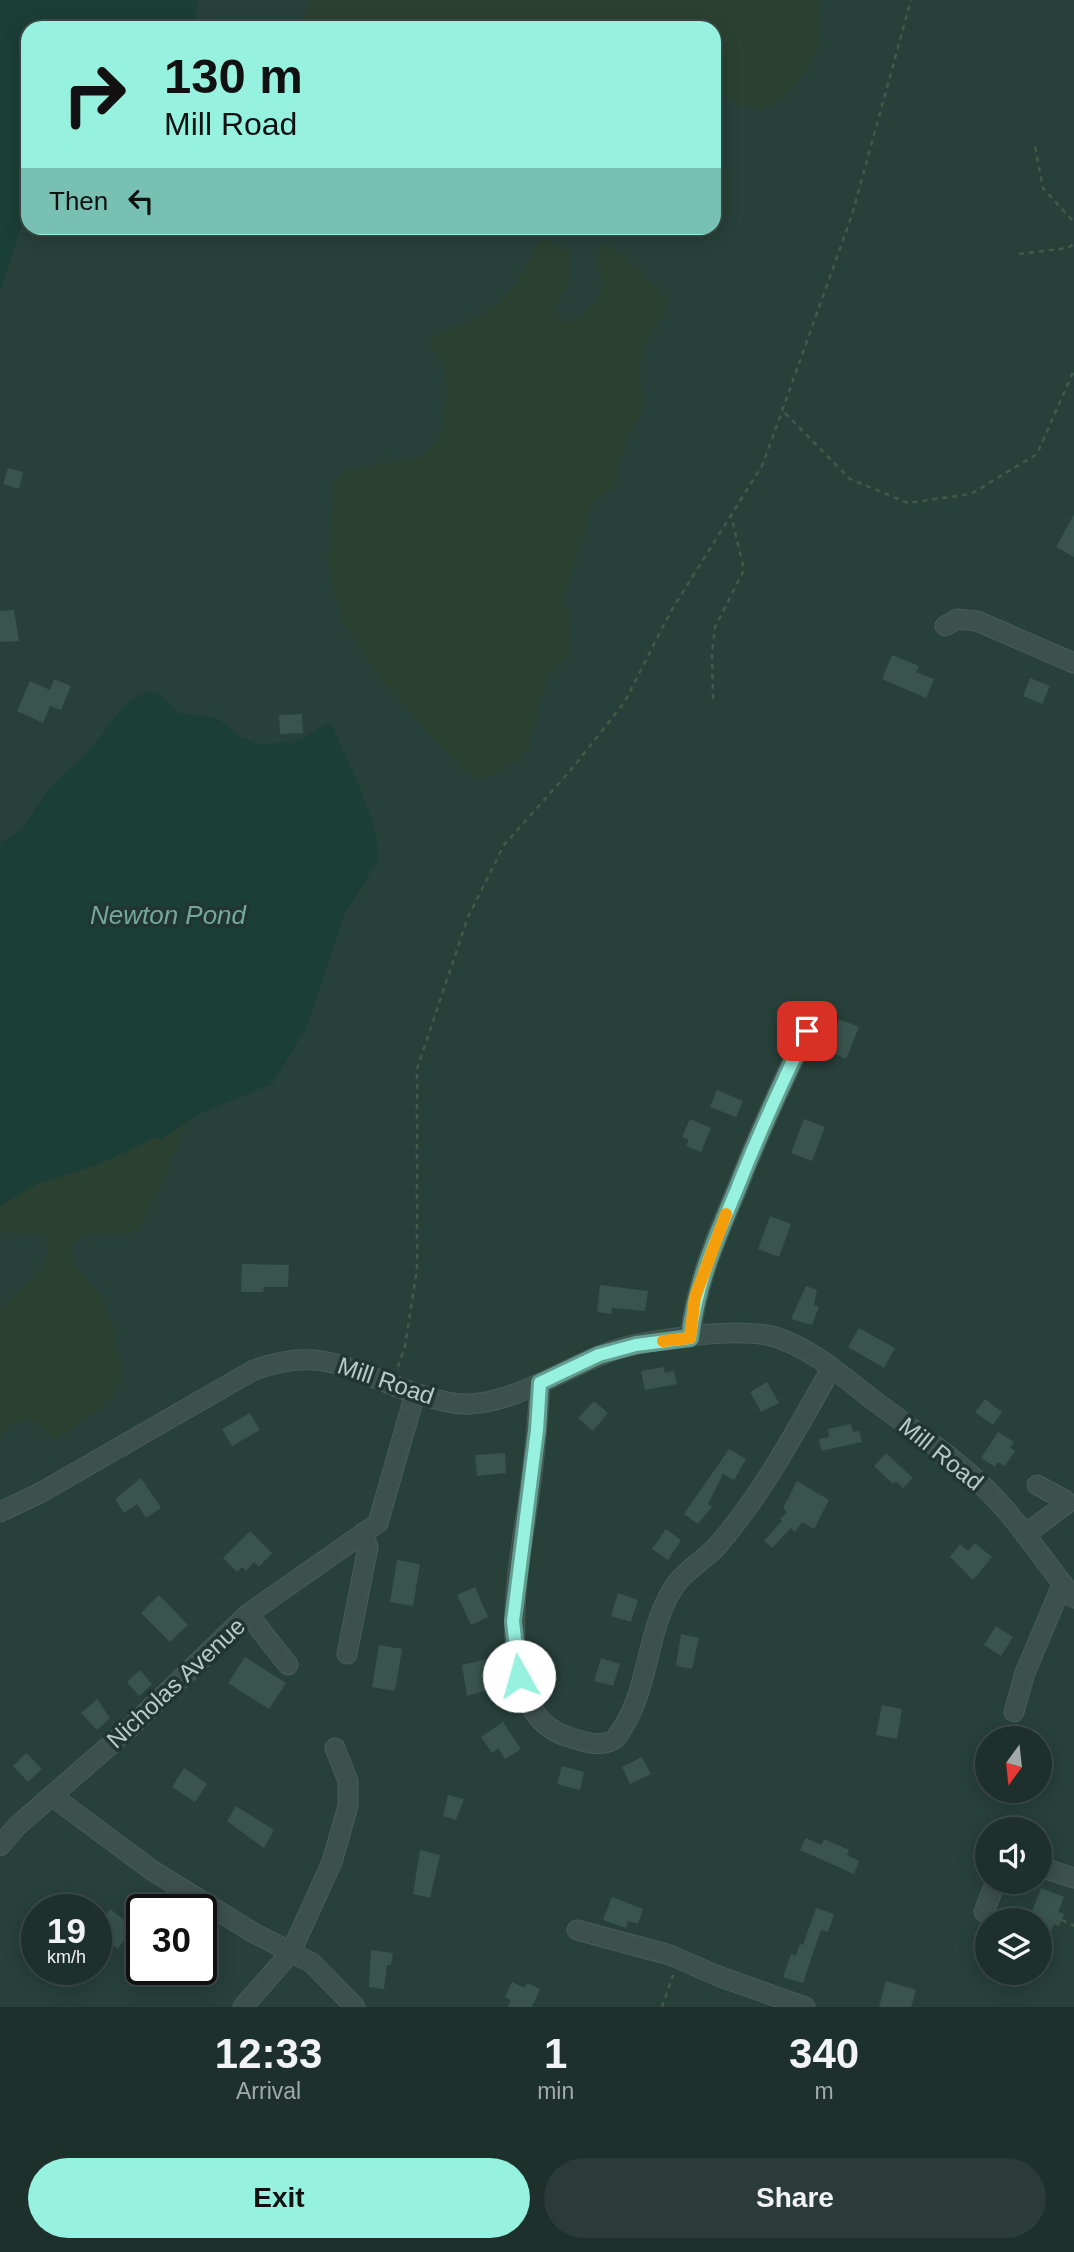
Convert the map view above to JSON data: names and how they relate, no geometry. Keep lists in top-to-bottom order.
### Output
{
  "streets": {
    "street": ["Mill Road", "Nicholas Avenue"]
  },
  "crossings": [
    ["Mill Road", "Nicholas Avenue"]
  ],
  "water": ["Newton Pond"],
  "north": "bottom",
  "page": {
    "turn": ["130 m", "Mill Road"],
    "then": "Then",
    "speed": "19 km/h",
    "limit": "30",
    "eta": [
      "12:33",
      "Arrival",
      "1",
      "min",
      "340",
      "m"
    ],
    "buttons": ["Exit", "Share"]
  }
}
